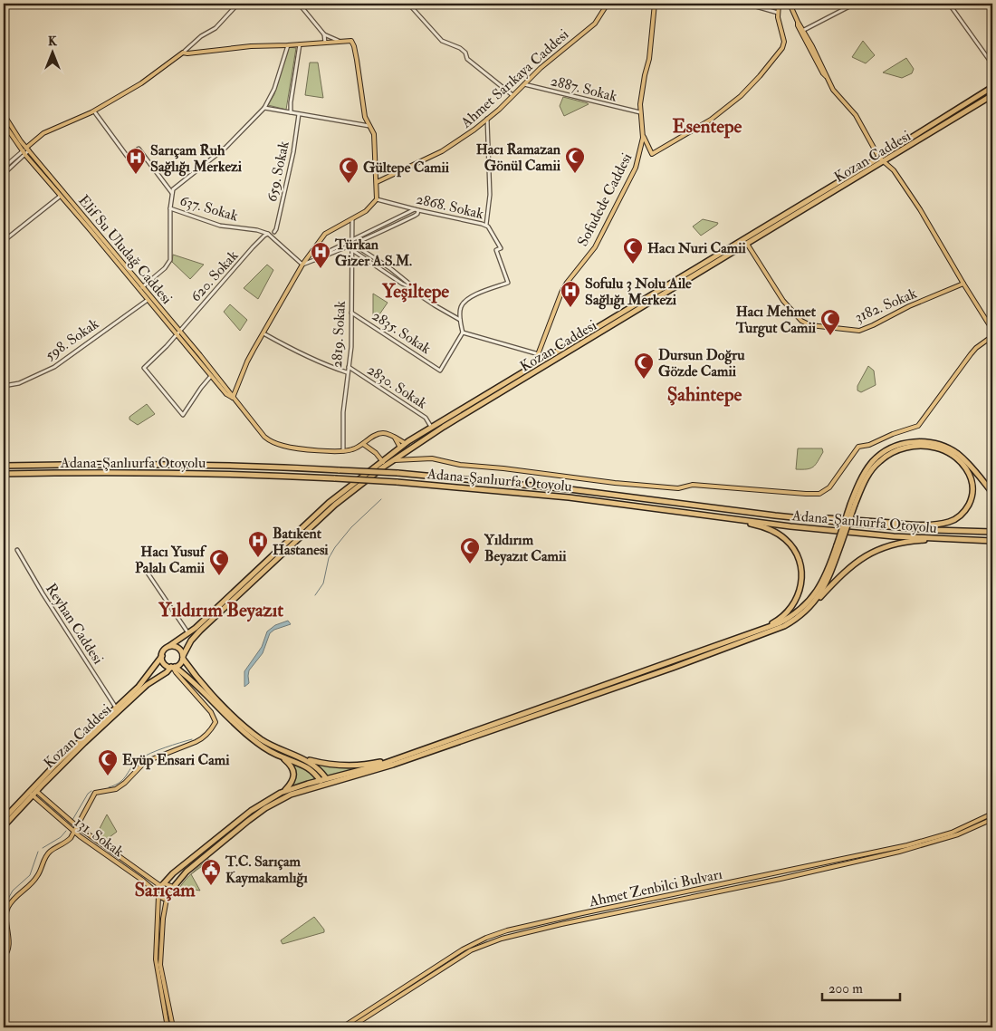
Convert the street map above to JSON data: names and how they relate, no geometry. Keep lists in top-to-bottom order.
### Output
{
  "streets": {
    "highway": ["Kozan Caddesi", "Adana-Şanlıurfa Otoyolu"],
    "main road": [
      "Ahmet Sarıkaya Caddesi",
      "Sofudede Caddesi",
      "Elif Su Uludağ Caddesi",
      "3182. Sokak",
      "131. Sokak",
      "Ahmet Zenbilci Bulvarı"
    ],
    "street": [
      "2887. Sokak",
      "659. Sokak",
      "2868. Sokak",
      "637. Sokak",
      "620. Sokak",
      "2835. Sokak",
      "2819. Sokak",
      "598. Sokak",
      "2830. Sokak",
      "Reyhan Caddesi"
    ]
  },
  "crossings": [
    ["Ahmet Sarıkaya Caddesi", "2887. Sokak"],
    ["2887. Sokak", "Sofudede Caddesi"],
    ["Kozan Caddesi", "Sofudede Caddesi"],
    ["Kozan Caddesi", "Elif Su Uludağ Caddesi"],
    ["Kozan Caddesi", "3182. Sokak"],
    ["Kozan Caddesi", "2830. Sokak"],
    ["Kozan Caddesi", "Reyhan Caddesi"],
    ["Kozan Caddesi", "131. Sokak"],
    ["637. Sokak", "620. Sokak"],
    ["Elif Su Uludağ Caddesi", "620. Sokak"],
    ["Elif Su Uludağ Caddesi", "2819. Sokak"],
    ["Elif Su Uludağ Caddesi", "598. Sokak"],
    ["2835. Sokak", "2819. Sokak"],
    ["2819. Sokak", "2830. Sokak"]
  ],
  "districts": [
    "Esentepe",
    "Yeşiltepe",
    "Şahintepe",
    "Yıldırım Beyazıt",
    "Sarıçam"
  ],
  "places": {
    "mosque": [
      "Hacı Ramazan Gönül Camii",
      "Gültepe Camii",
      "Hacı Nuri Camii",
      "Hacı Mehmet Turgut Camii",
      "Dursun Doğru Gözde Camii",
      "Yıldırım Beyazıt Camii",
      "Hacı Yusuf Palalı Camii",
      "Eyüp Ensari Cami"
    ],
    "hospital": [
      "Sarıçam Ruh Sağlığı Merkezi",
      "Türkan Gizer A.S.M.",
      "Sofulu 3 Nolu Aile Sağlığı Merkezi",
      "Batıkent Hastanesi"
    ],
    "public building": ["T.C. Sarıçam Kaymakamlığı"]
  },
  "scale_bar": "200 m",
  "north": "top"
}
